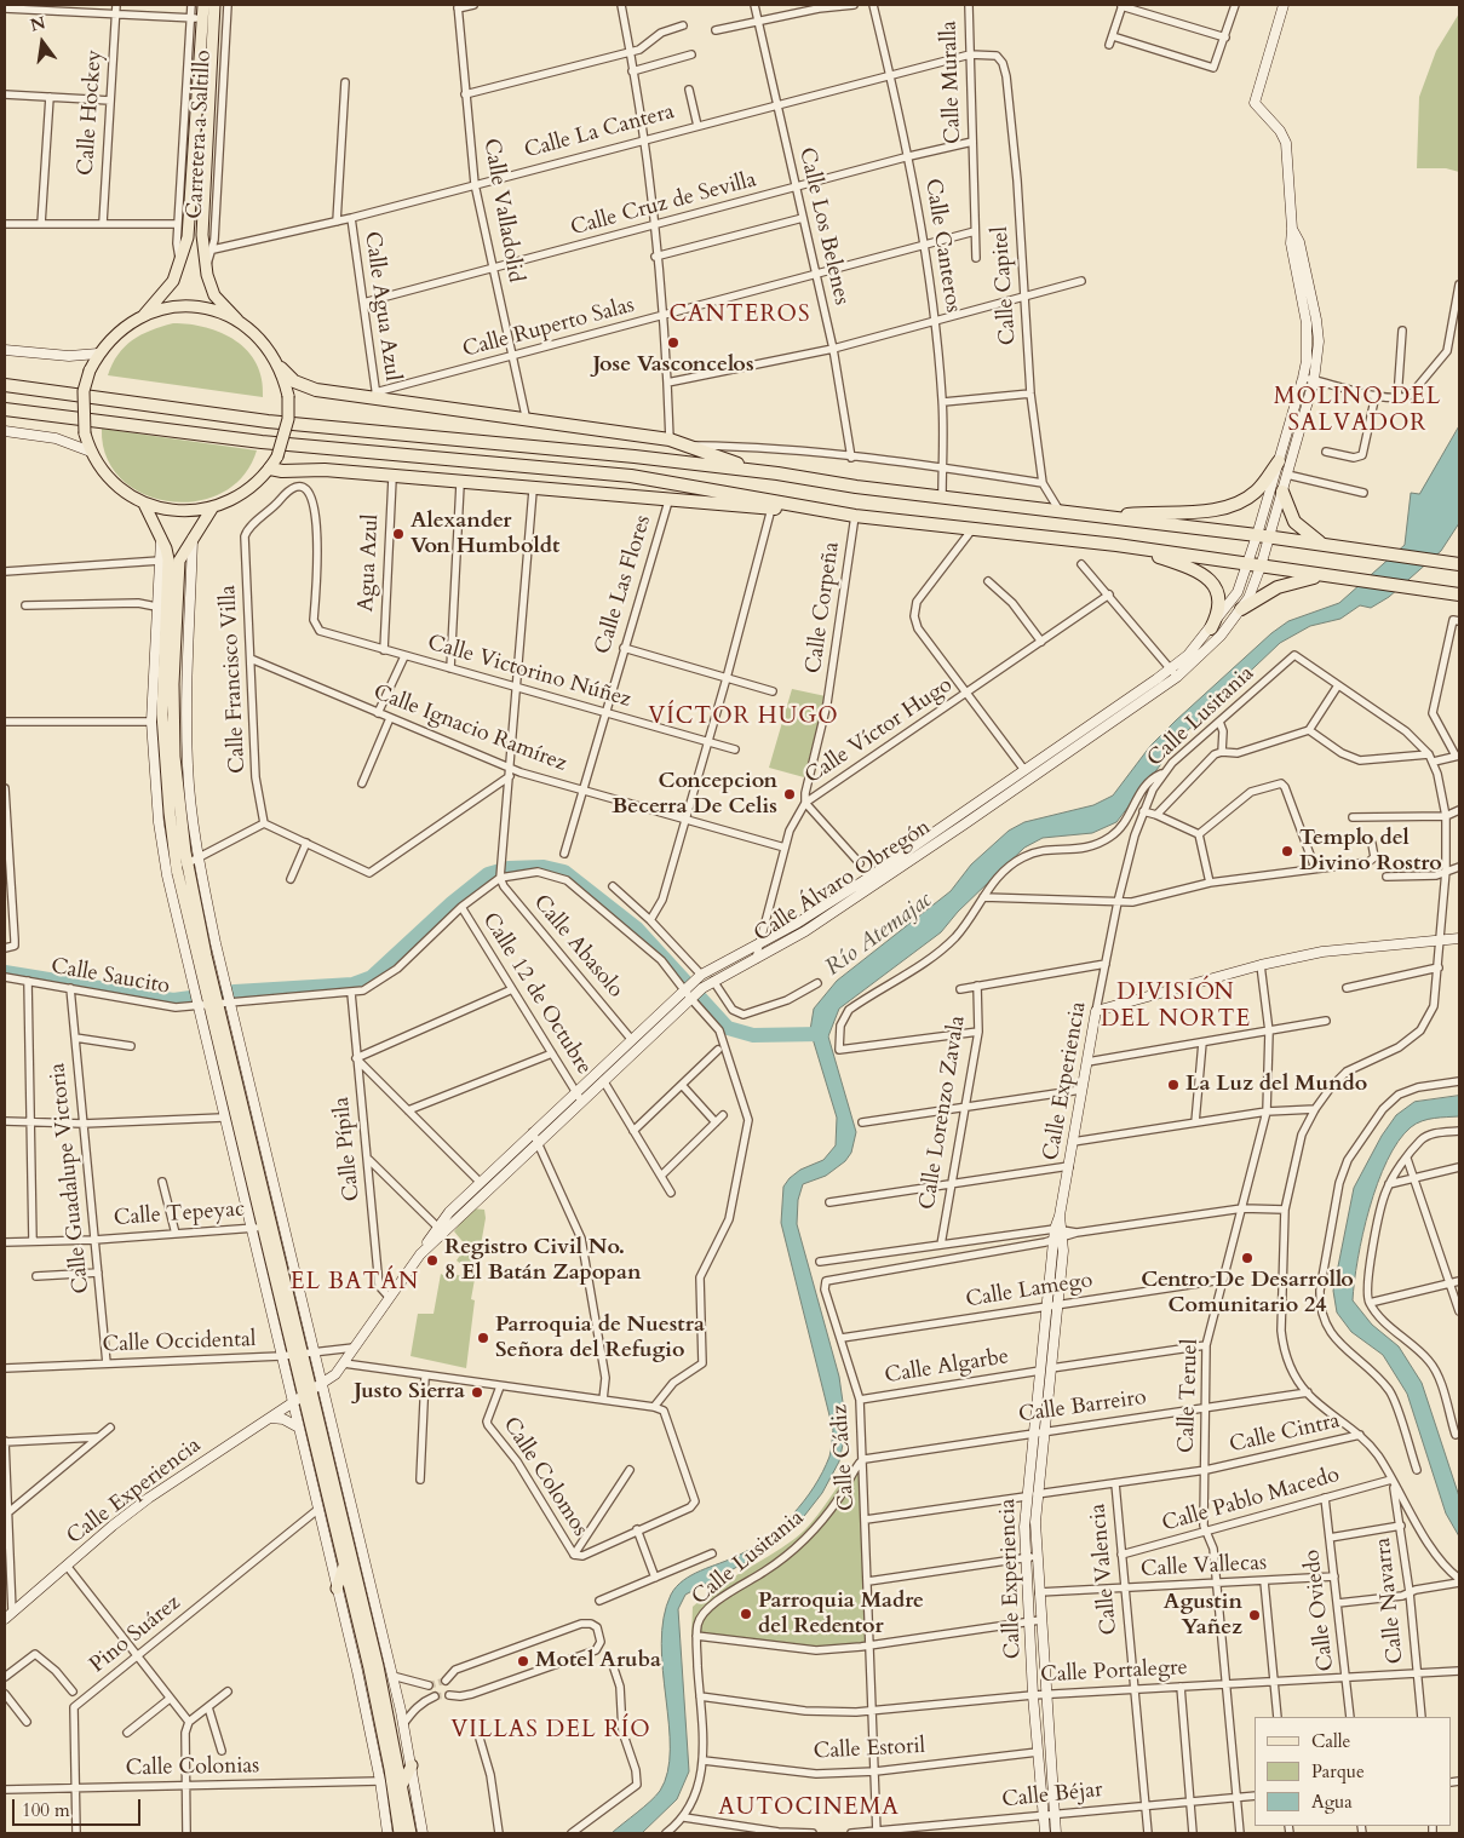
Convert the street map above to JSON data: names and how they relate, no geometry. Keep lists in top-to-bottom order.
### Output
{
  "streets": {
    "main road": ["Carretera a Saltillo"],
    "street": [
      "Calle Muralla",
      "Calle Hockey",
      "Calle La Cantera",
      "Calle Cruz de Sevilla",
      "Calle Valladolid",
      "Calle Los Belenes",
      "Calle Canteros",
      "Calle Capitel",
      "Calle Agua Azul",
      "Calle Ruperto Salas",
      "Agua Azul",
      "Calle Las Flores",
      "Calle Corpeña",
      "Calle Victorino Núñez",
      "Calle Francisco Villa",
      "Calle Lusitania",
      "Calle Ignacio Ramírez",
      "Calle Víctor Hugo",
      "Calle Álvaro Obregón",
      "Calle Abasolo",
      "Calle Saucito",
      "Calle 12 de Octubre",
      "Calle Experiencia",
      "Calle Lorenzo Zavala",
      "Calle Pípila",
      "Calle Guadalupe Victoria",
      "Calle Tepeyac",
      "Calle Lamego",
      "Calle Occidental",
      "Calle Algarbe",
      "Calle Teruel",
      "Calle Barreiro",
      "Calle Cintra",
      "Calle Cádiz",
      "Calle Colomos",
      "Calle Pablo Macedo",
      "Calle Vallecas",
      "Calle Valencia",
      "Calle Navarra",
      "Calle Oviedo",
      "Pino Suárez",
      "Calle Portalegre",
      "Calle Estoril",
      "Calle Colonias",
      "Calle Béjar"
    ]
  },
  "crossings": [
    ["Calle Muralla", "Calle La Cantera"],
    ["Calle Muralla", "Calle Cruz de Sevilla"],
    ["Calle Muralla", "Calle Ruperto Salas"],
    ["Calle La Cantera", "Carretera a Saltillo"],
    ["Calle La Cantera", "Calle Valladolid"],
    ["Calle La Cantera", "Calle Los Belenes"],
    ["Calle La Cantera", "Calle Canteros"],
    ["Calle La Cantera", "Calle Capitel"],
    ["Calle La Cantera", "Calle Agua Azul"],
    ["Calle Cruz de Sevilla", "Calle Valladolid"],
    ["Calle Cruz de Sevilla", "Calle Los Belenes"],
    ["Calle Cruz de Sevilla", "Calle Canteros"],
    ["Calle Cruz de Sevilla", "Calle Agua Azul"],
    ["Calle Valladolid", "Calle Ruperto Salas"],
    ["Calle Los Belenes", "Calle Ruperto Salas"],
    ["Calle Canteros", "Calle Ruperto Salas"],
    ["Calle Agua Azul", "Calle Ruperto Salas"],
    ["Agua Azul", "Calle Victorino Núñez"],
    ["Calle Las Flores", "Calle Victorino Núñez"],
    ["Calle Las Flores", "Calle Ignacio Ramírez"],
    ["Calle Corpeña", "Calle Víctor Hugo"],
    ["Calle Victorino Núñez", "Calle Francisco Villa"],
    ["Calle Francisco Villa", "Calle Ignacio Ramírez"],
    ["Calle Lusitania", "Calle Experiencia"],
    ["Calle Lusitania", "Calle Barreiro"],
    ["Calle Lusitania", "Calle Cádiz"],
    ["Calle Lusitania", "Calle Portalegre"],
    ["Calle Lusitania", "Calle Estoril"],
    ["Calle Ignacio Ramírez", "Calle Víctor Hugo"],
    ["Calle Víctor Hugo", "Calle Álvaro Obregón"],
    ["Calle Álvaro Obregón", "Calle Abasolo"],
    ["Calle Álvaro Obregón", "Calle 12 de Octubre"],
    ["Calle Álvaro Obregón", "Calle Experiencia"],
    ["Calle Álvaro Obregón", "Calle Pípila"],
    ["Calle Álvaro Obregón", "Calle Occidental"],
    ["Calle Abasolo", "Calle Saucito"],
    ["Calle Saucito", "Calle 12 de Octubre"],
    ["Calle Saucito", "Calle Pípila"],
    ["Calle Saucito", "Calle Guadalupe Victoria"],
    ["Calle Experiencia", "Calle Lamego"],
    ["Calle Experiencia", "Calle Algarbe"],
    ["Calle Experiencia", "Calle Barreiro"],
    ["Calle Experiencia", "Calle Cintra"],
    ["Calle Experiencia", "Calle Cádiz"],
    ["Calle Experiencia", "Calle Vallecas"],
    ["Calle Experiencia", "Calle Portalegre"],
    ["Calle Experiencia", "Calle Estoril"],
    ["Calle Experiencia", "Calle Béjar"],
    ["Calle Guadalupe Victoria", "Calle Tepeyac"],
    ["Calle Guadalupe Victoria", "Calle Occidental"],
    ["Calle Lamego", "Calle Teruel"],
    ["Calle Lamego", "Calle Cádiz"],
    ["Calle Algarbe", "Calle Teruel"],
    ["Calle Algarbe", "Calle Cádiz"],
    ["Calle Teruel", "Calle Barreiro"],
    ["Calle Teruel", "Calle Cintra"],
    ["Calle Teruel", "Calle Pablo Macedo"],
    ["Calle Teruel", "Calle Vallecas"],
    ["Calle Teruel", "Calle Portalegre"],
    ["Calle Teruel", "Calle Béjar"],
    ["Calle Barreiro", "Calle Cádiz"],
    ["Calle Cintra", "Calle Valencia"],
    ["Calle Cádiz", "Calle Portalegre"],
    ["Calle Cádiz", "Calle Estoril"],
    ["Calle Cádiz", "Calle Béjar"],
    ["Calle Pablo Macedo", "Calle Valencia"],
    ["Calle Pablo Macedo", "Calle Navarra"],
    ["Calle Pablo Macedo", "Calle Oviedo"],
    ["Calle Vallecas", "Calle Valencia"],
    ["Calle Vallecas", "Calle Oviedo"],
    ["Calle Valencia", "Calle Portalegre"],
    ["Calle Valencia", "Calle Béjar"],
    ["Calle Navarra", "Calle Portalegre"],
    ["Calle Oviedo", "Calle Portalegre"],
    ["Pino Suárez", "Calle Colonias"]
  ],
  "districts": [
    "CANTEROS",
    "MOLINO DEL SALVADOR",
    "VÍCTOR HUGO",
    "DIVISIÓN DEL NORTE",
    "EL BATÁN",
    "VILLAS DEL RÍO",
    "AUTOCINEMA"
  ],
  "water": ["Río Atemajac"],
  "places": [
    "Jose Vasconcelos",
    "Alexander Von Humboldt",
    "Concepcion Becerra De Celis",
    "Templo del Divino Rostro",
    "La Luz del Mundo",
    "Centro De Desarrollo Comunitario 24",
    "Registro Civil No. 8 El Batán Zapopan",
    "Parroquia de Nuestra Señora del Refugio",
    "Justo Sierra",
    "Parroquia Madre del Redentor",
    "Agustin Yañez",
    "Motel Aruba"
  ],
  "legend": ["Calle", "Parque", "Agua"],
  "scale_bar": "100 m",
  "north": "top"
}
